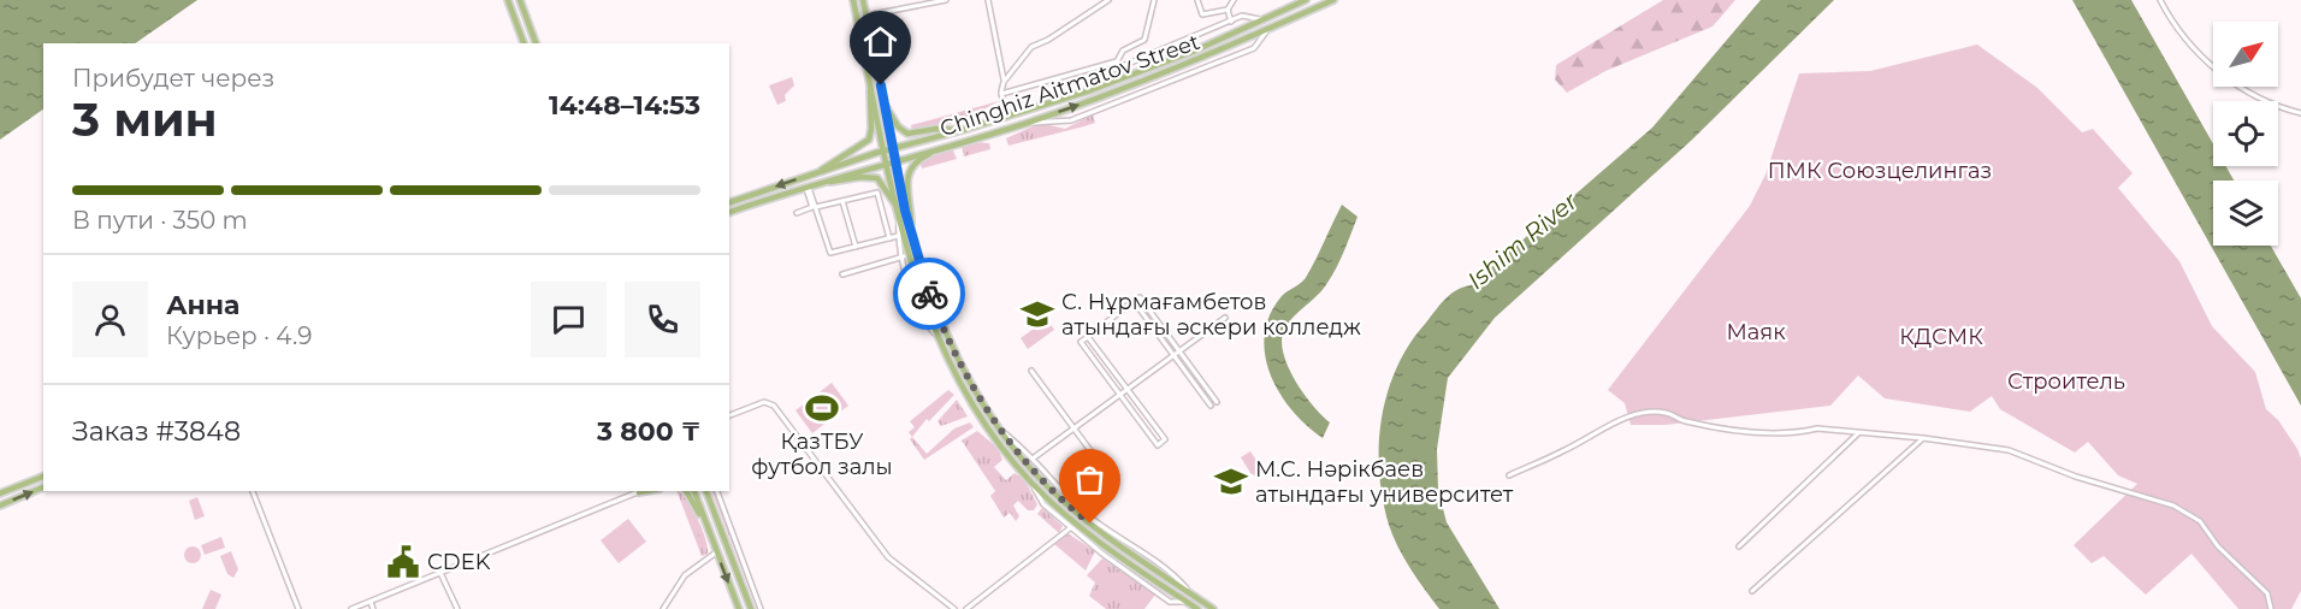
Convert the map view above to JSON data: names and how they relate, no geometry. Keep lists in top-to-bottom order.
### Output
{
  "streets": {
    "main road": ["Chinghiz Aitmatov Street"]
  },
  "water": ["Ishim River"],
  "parks": [
    "ПМК Союзцелингаз",
    "Маяк",
    "КДСМК",
    "Строитель"
  ],
  "places": {
    "school or university": ["С. Нұрмағамбетов атындағы әскери колледж", "М.С. Нәрікбаев атындағы университет"],
    "sports": ["ҚазТБУ футбол залы"],
    "public building": ["CDEK"]
  },
  "north": "top right",
  "page": {
    "heading": ["3 мин", "Прибудет через", "14:48–14:53"],
    "panel": [
      "Анна",
      "Курьер · 4.9",
      "Заказ #3848",
      "3 800 ₸"
    ],
    "bar": "В пути · 350 m"
  }
}
